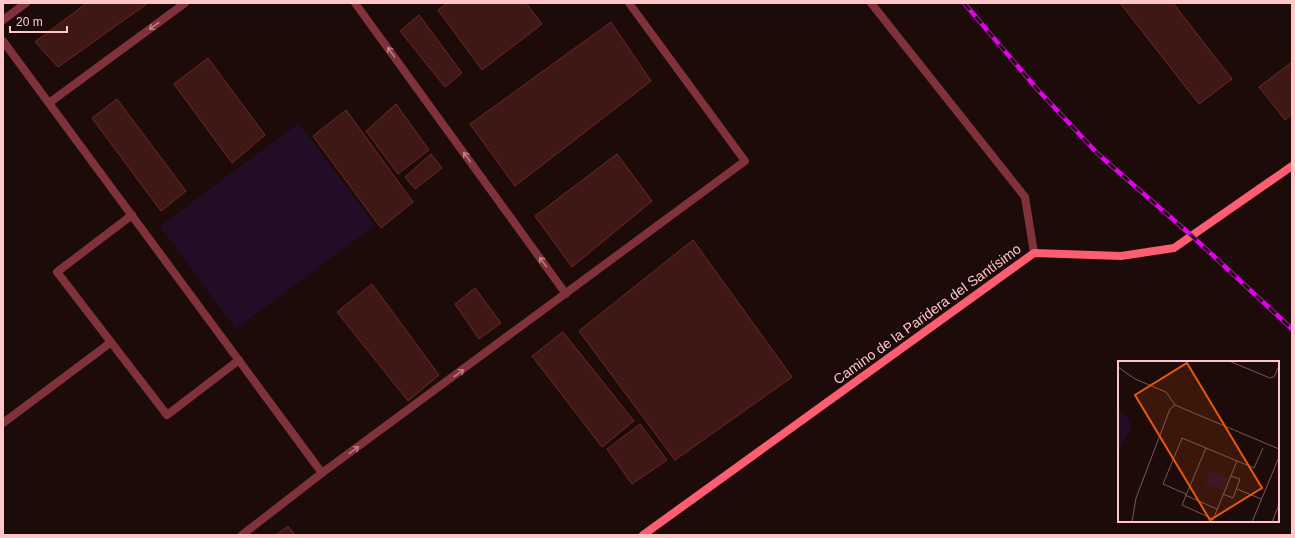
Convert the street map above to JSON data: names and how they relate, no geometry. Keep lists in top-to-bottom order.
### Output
{
  "streets": {
    "street": ["Camino de la Paridera del Santísimo"]
  },
  "scale_bar": "20 m"
}
